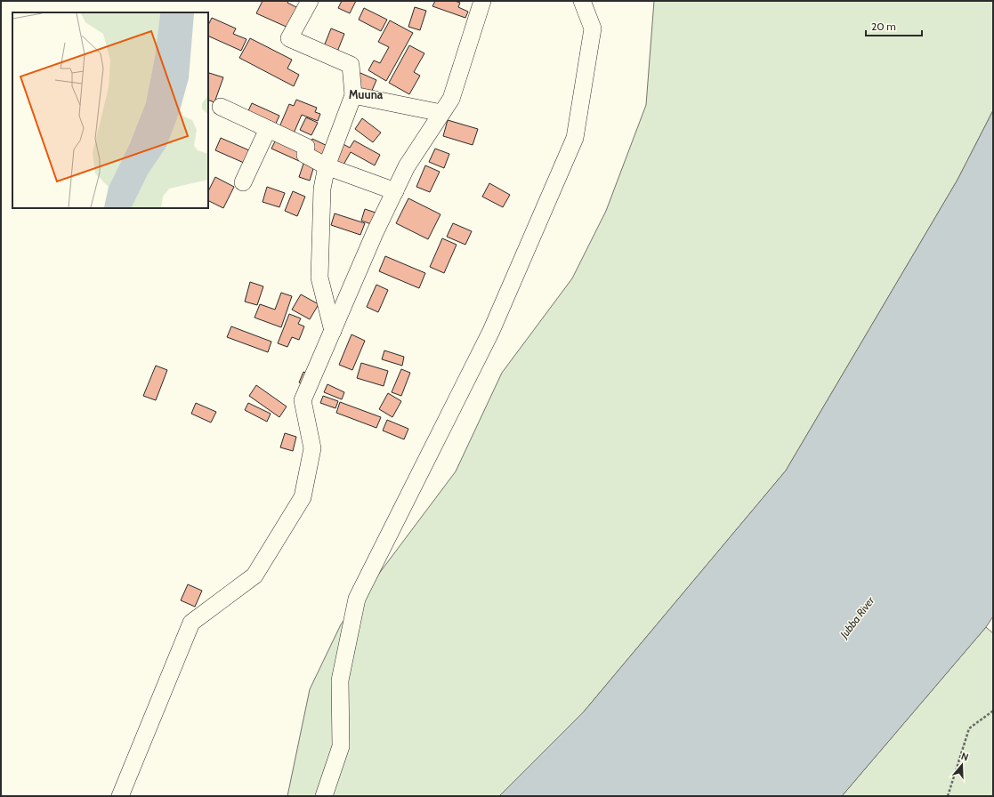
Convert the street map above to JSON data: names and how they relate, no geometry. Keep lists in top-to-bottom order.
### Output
{
  "districts": ["Muuna"],
  "water": ["Jubba River"],
  "scale_bar": "20 m",
  "north": "top"
}
